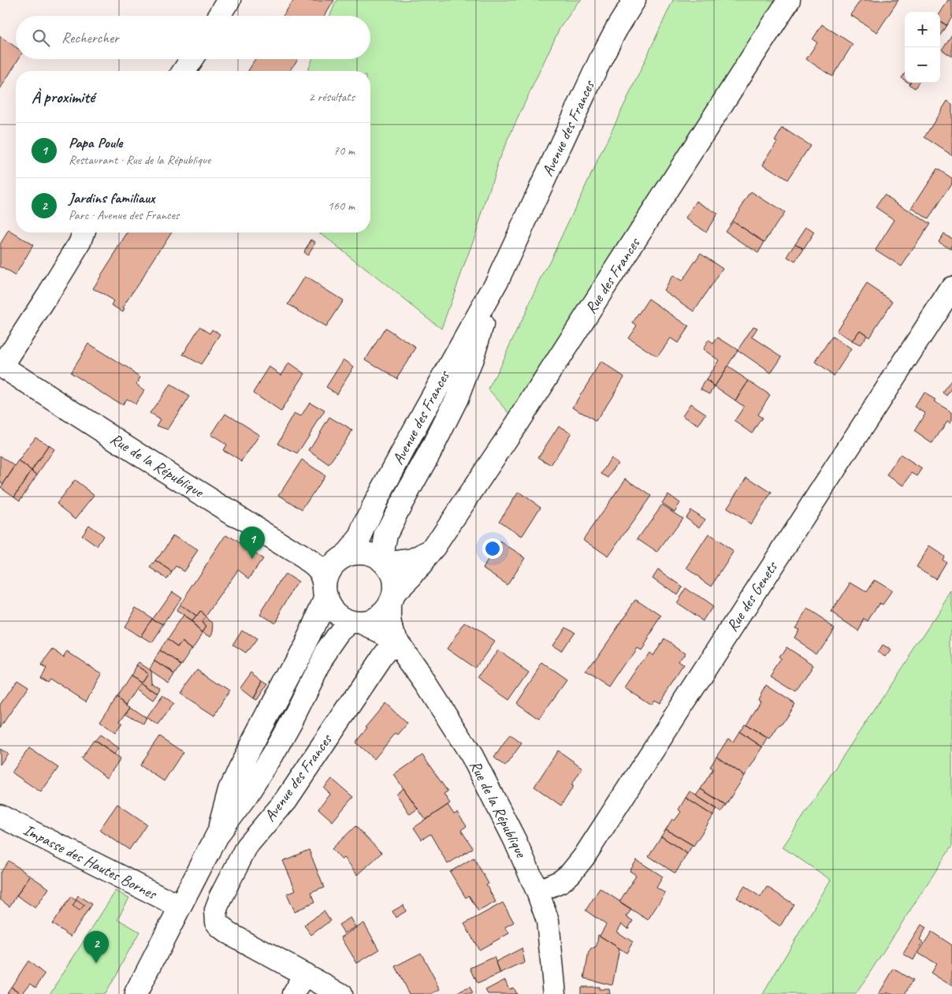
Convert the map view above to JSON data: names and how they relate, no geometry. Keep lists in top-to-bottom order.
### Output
{
  "streets": {
    "street": [
      "Avenue des Frances",
      "Rue des Frances",
      "Rue de la République",
      "Rue des Genets",
      "Impasse des Hautes Bornes"
    ]
  },
  "crossings": [
    ["Avenue des Frances", "Rue des Frances"],
    ["Avenue des Frances", "Rue de la République"],
    ["Avenue des Frances", "Impasse des Hautes Bornes"],
    ["Rue des Frances", "Rue de la République"],
    ["Rue de la République", "Rue des Genets"]
  ],
  "page": {
    "map_buttons": ["+", "−"],
    "search": "Rechercher",
    "heading": ["À proximité", "2 résultats"],
    "list": [
      {
        "mark": "1",
        "name": "Papa Poule",
        "note": "Restaurant · Rue de la République",
        "value": "70 m"
      },
      {
        "mark": "2",
        "name": "Jardins familiaux",
        "note": "Parc · Avenue des Frances",
        "value": "160 m"
      }
    ],
    "pins": ["1", "2"]
  }
}
